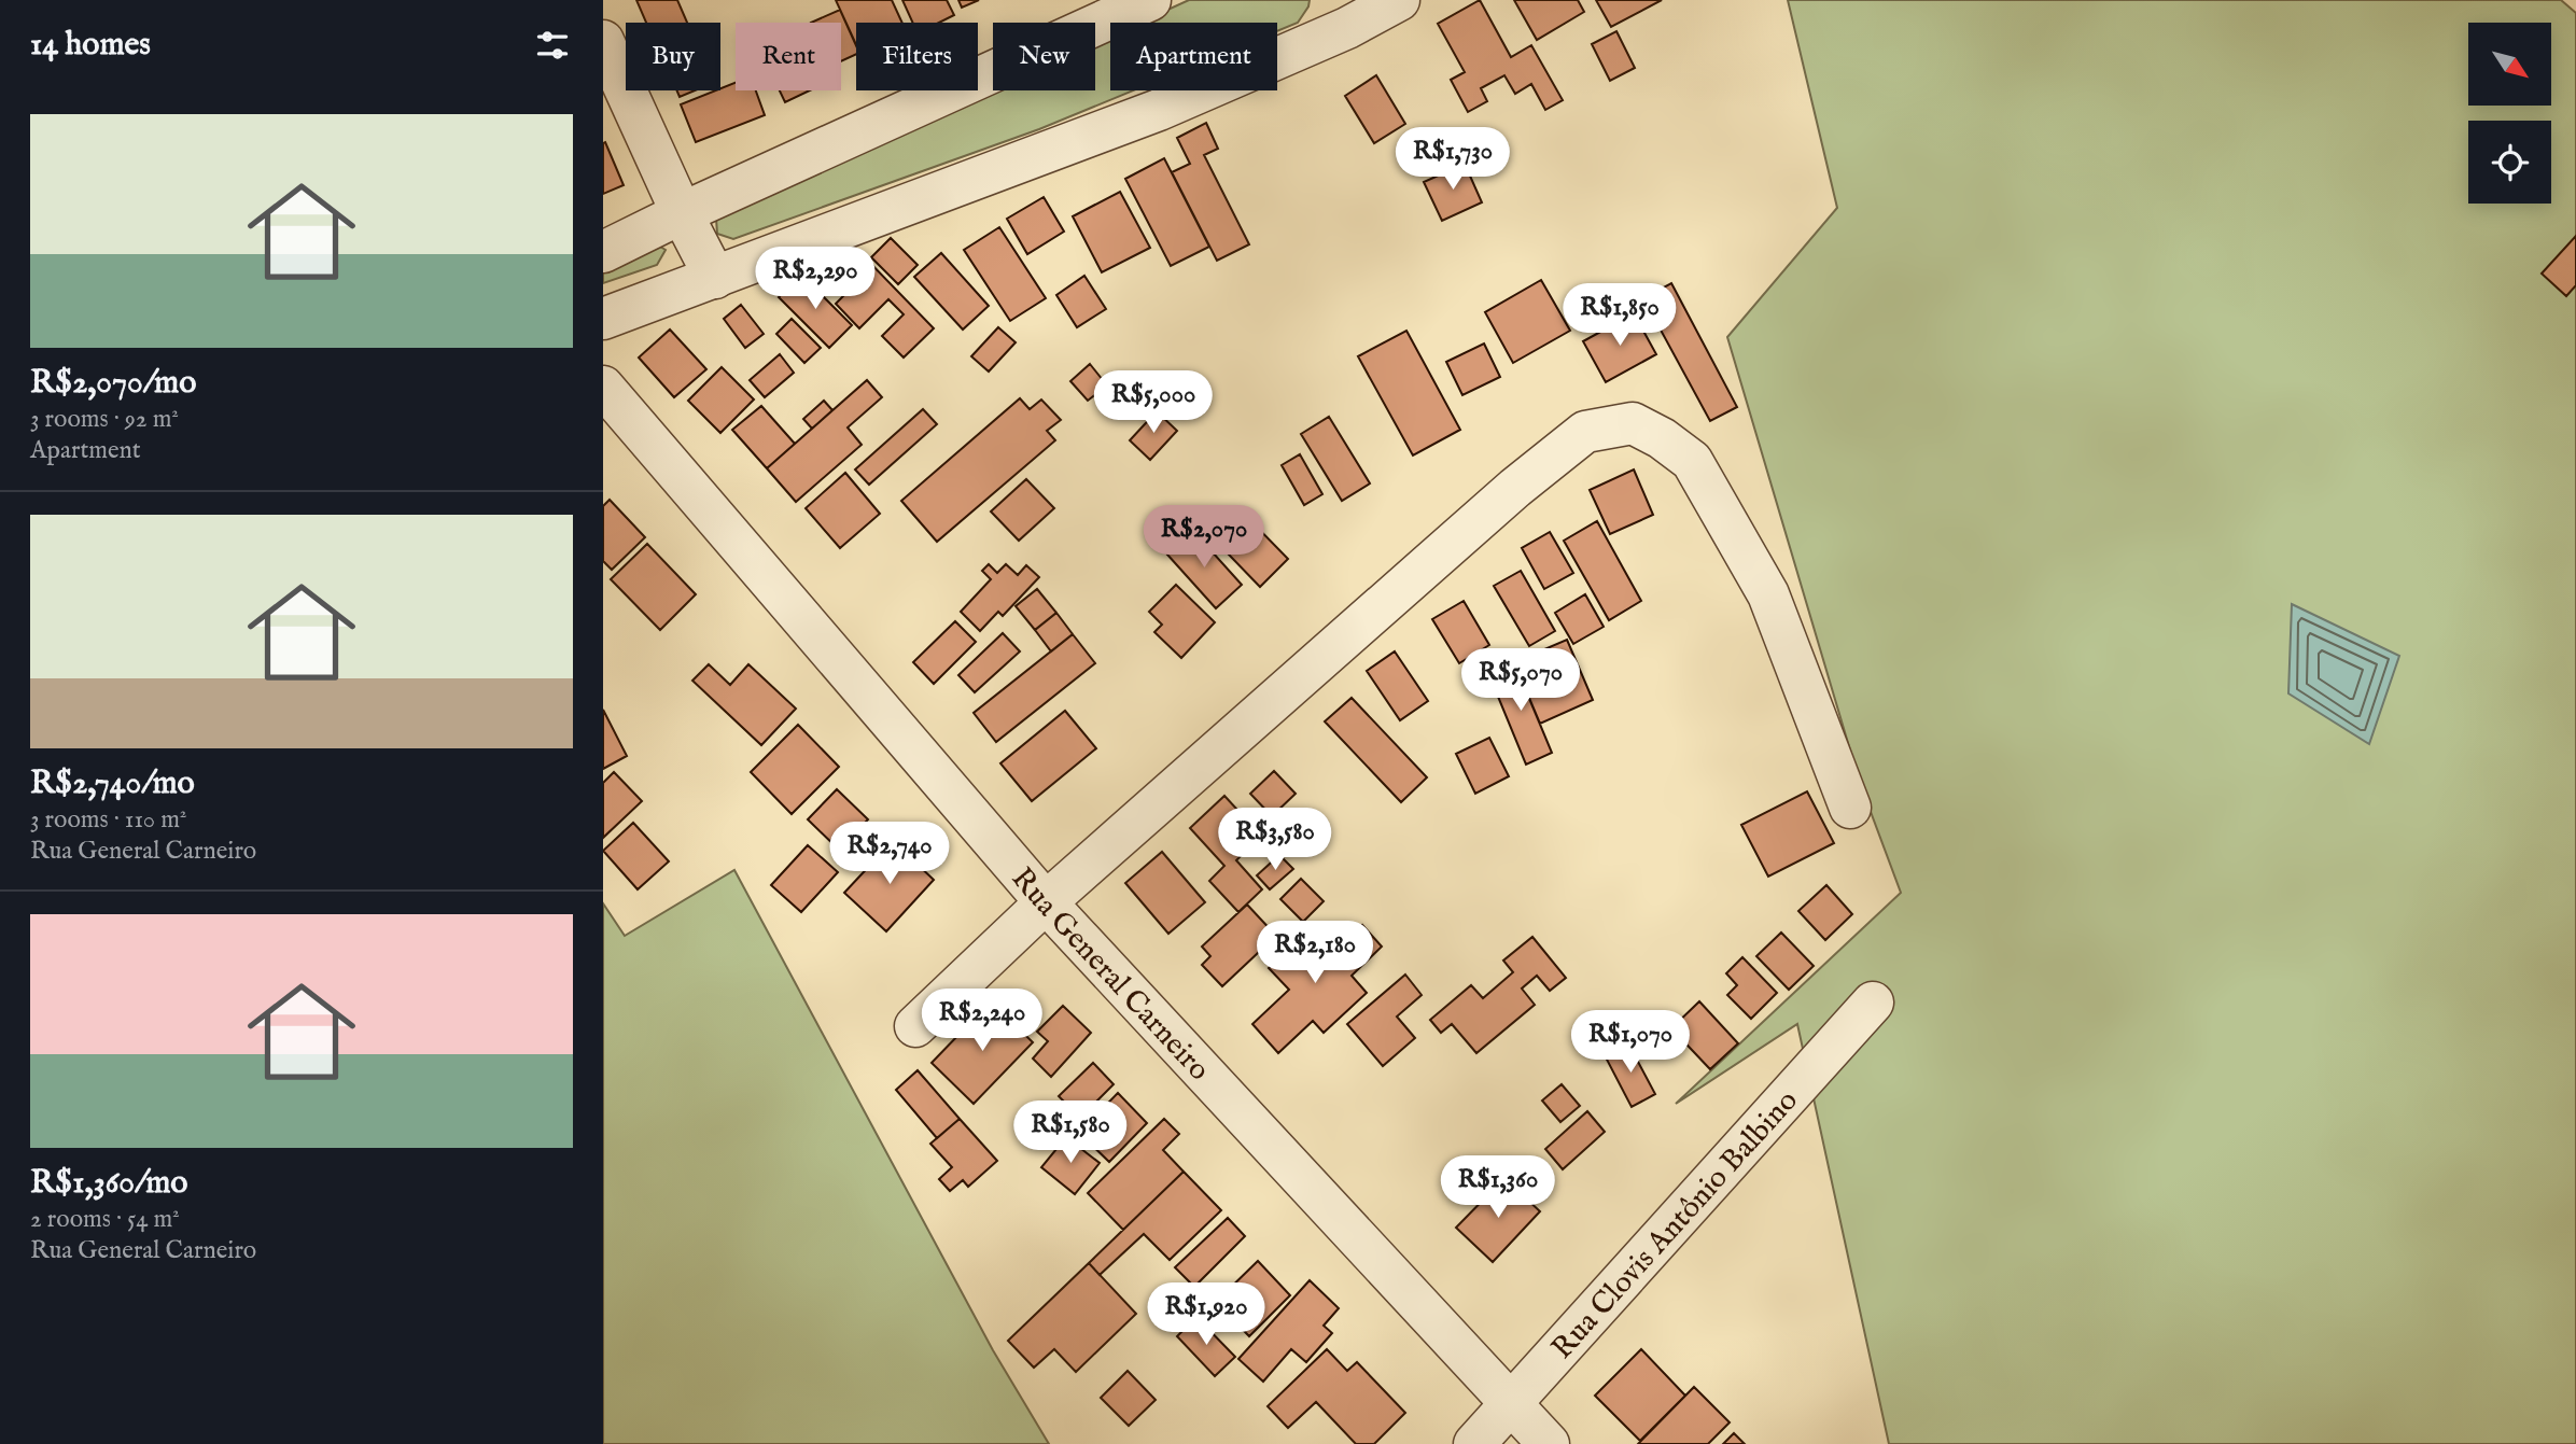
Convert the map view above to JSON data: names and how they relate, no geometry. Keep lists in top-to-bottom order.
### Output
{
  "streets": {
    "street": ["Rua General Carneiro", "Rua Clovis Antônio Balbino"]
  },
  "crossings": [
    ["Rua General Carneiro", "Rua Clovis Antônio Balbino"]
  ],
  "north": "bottom right",
  "page": {
    "heading": "14 homes",
    "chip": [
      "Buy",
      "Rent",
      "Filters",
      "New",
      "Apartment"
    ],
    "list": [
      {
        "name": "R$2,070/mo",
        "note": "3 rooms · 92 m² · Apartment"
      },
      {
        "name": "R$2,740/mo",
        "note": "3 rooms · 110 m² · Rua General Carneiro"
      },
      {
        "name": "R$1,360/mo",
        "note": "2 rooms · 54 m² · Rua General Carneiro"
      }
    ],
    "price": [
      "R$1,730",
      "R$2,290",
      "R$1,850",
      "R$5,000",
      "R$2,070",
      "R$5,070",
      "R$3,580",
      "R$2,740",
      "R$2,180",
      "R$2,240",
      "R$1,070",
      "R$1,580",
      "R$1,360",
      "R$1,920"
    ]
  }
}
